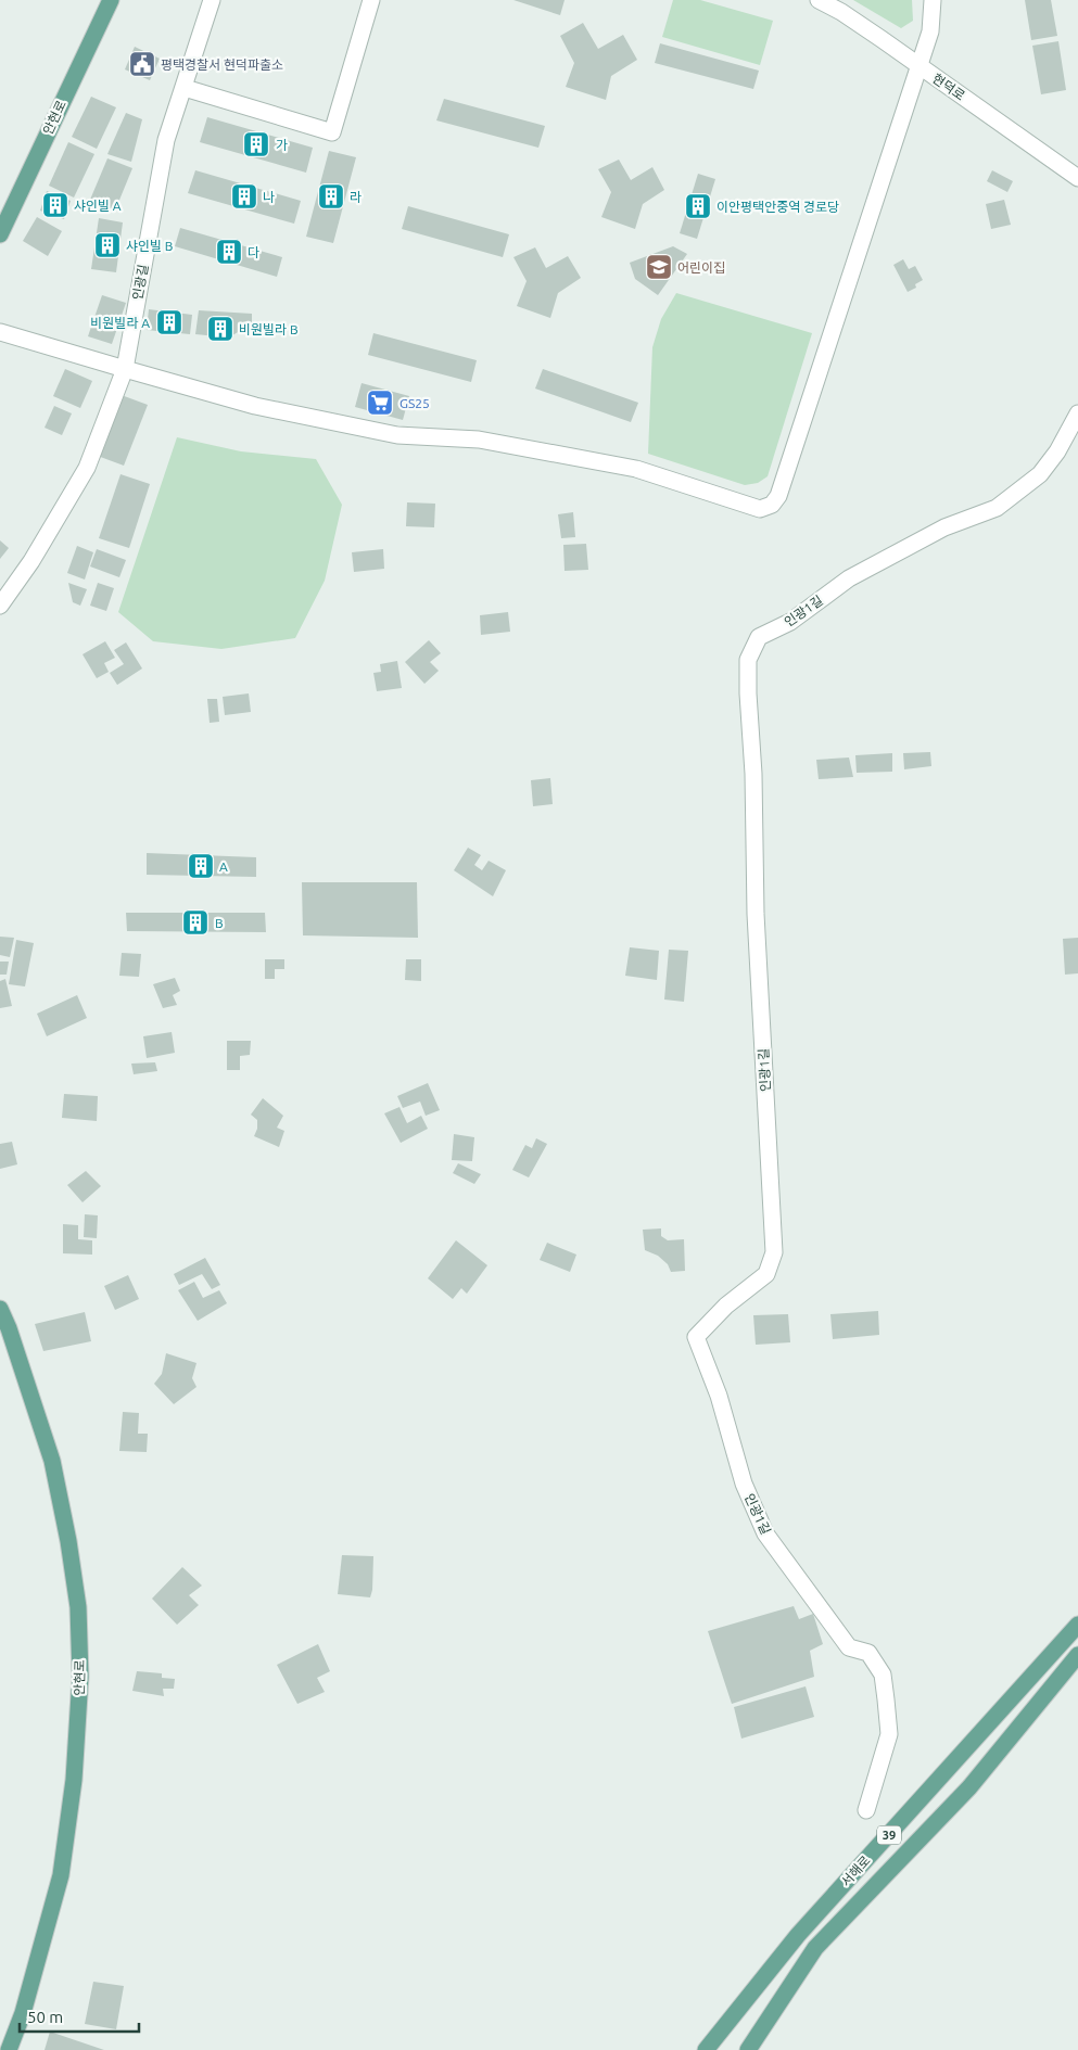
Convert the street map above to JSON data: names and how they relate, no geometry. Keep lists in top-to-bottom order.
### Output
{
  "streets": {
    "main road": ["안현로", "39", "서해로"],
    "street": ["현덕로", "인광길", "인광1길"]
  },
  "places": {
    "public building": ["평택경찰서 현덕파출소"],
    "building": [
      "가",
      "나",
      "라",
      "샤인빌 A",
      "이안평택안중역 경로당",
      "샤인빌 B",
      "다",
      "비원빌라 A",
      "비원빌라 B",
      "A",
      "B"
    ],
    "school or university": ["어린이집"],
    "supermarket": ["GS25"]
  },
  "scale_bar": "50 m"
}
